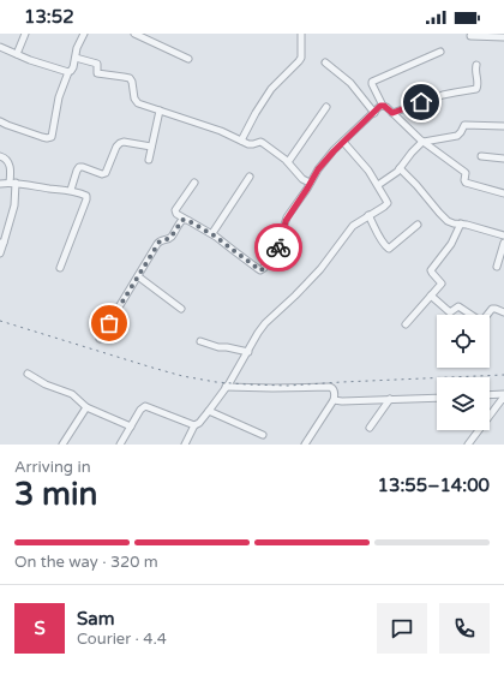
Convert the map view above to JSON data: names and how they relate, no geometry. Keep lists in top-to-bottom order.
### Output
{
  "page": {
    "status": "13:52",
    "heading": ["3 min", "Arriving in", "13:55–14:00"],
    "panel": ["Sam", "Courier · 4.4"],
    "bar": "On the way · 320 m",
    "round": "S"
  }
}
